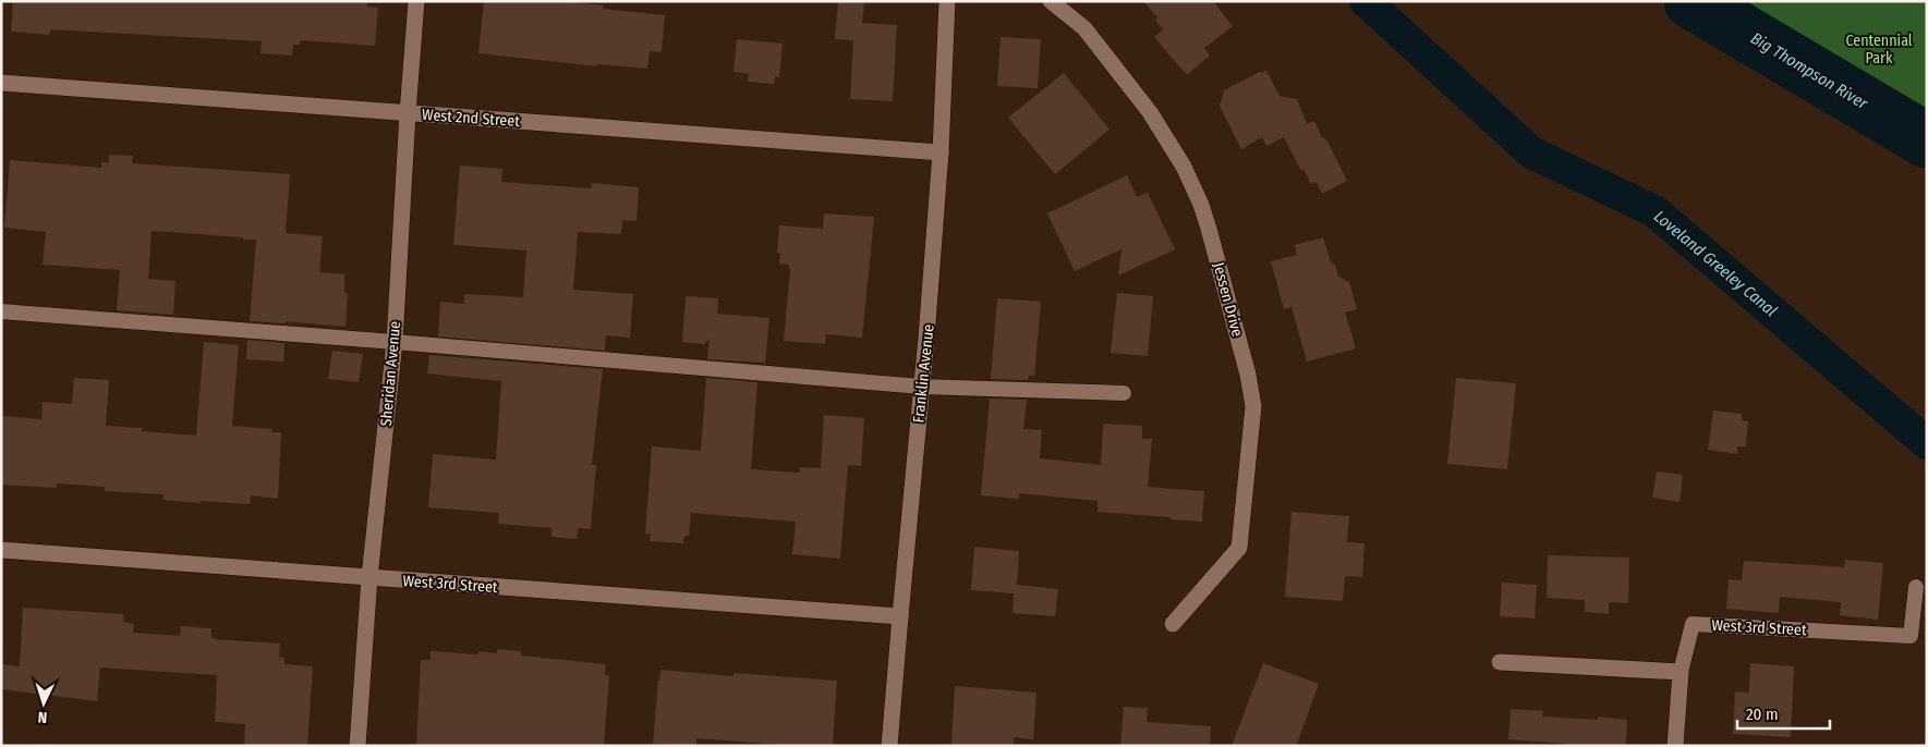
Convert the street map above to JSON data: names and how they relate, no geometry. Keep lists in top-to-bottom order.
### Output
{
  "streets": {
    "street": [
      "West 2nd Street",
      "Jessen Drive",
      "Sheridan Avenue",
      "Franklin Avenue",
      "West 3rd Street"
    ]
  },
  "crossings": [
    ["West 2nd Street", "Sheridan Avenue"],
    ["West 2nd Street", "Franklin Avenue"],
    ["Sheridan Avenue", "West 3rd Street"],
    ["Franklin Avenue", "West 3rd Street"]
  ],
  "water": ["Big Thompson River", "Loveland Greeley Canal"],
  "parks": ["Centennial Park"],
  "scale_bar": "20 m",
  "north": "bottom"
}
